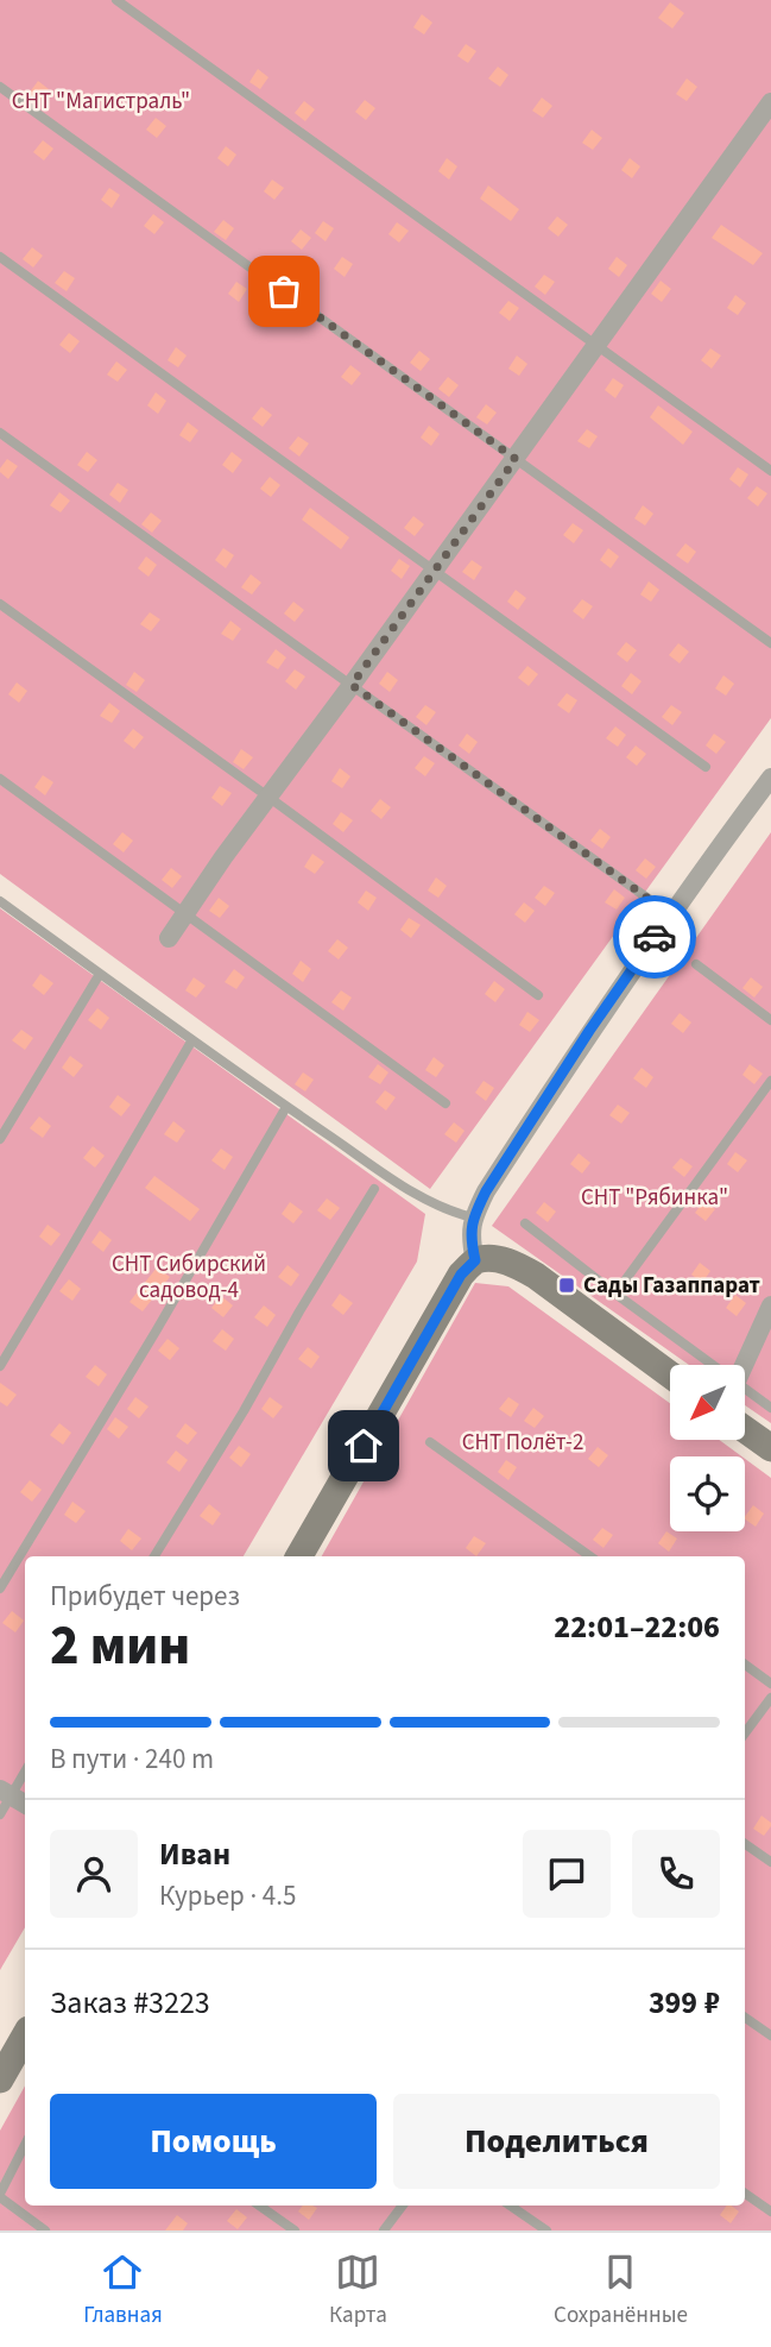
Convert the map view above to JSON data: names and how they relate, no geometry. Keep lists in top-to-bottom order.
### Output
{
  "parks": [
    "СНТ \"Магистраль\"",
    "СНТ \"Рябинка\"",
    "СНТ Сибирский садовод-4",
    "СНТ Полёт-2"
  ],
  "places": {
    "transit": ["Сады Газаппарат"]
  },
  "north": "bottom left",
  "page": {
    "heading": ["2 мин", "Прибудет через", "22:01–22:06"],
    "panel": [
      "Иван",
      "Курьер · 4.5",
      "Заказ #3223",
      "399 ₽"
    ],
    "bar": "В пути · 240 m",
    "buttons": ["Помощь", "Поделиться"],
    "tabs": ["Главная", "Карта", "Сохранённые"]
  }
}
